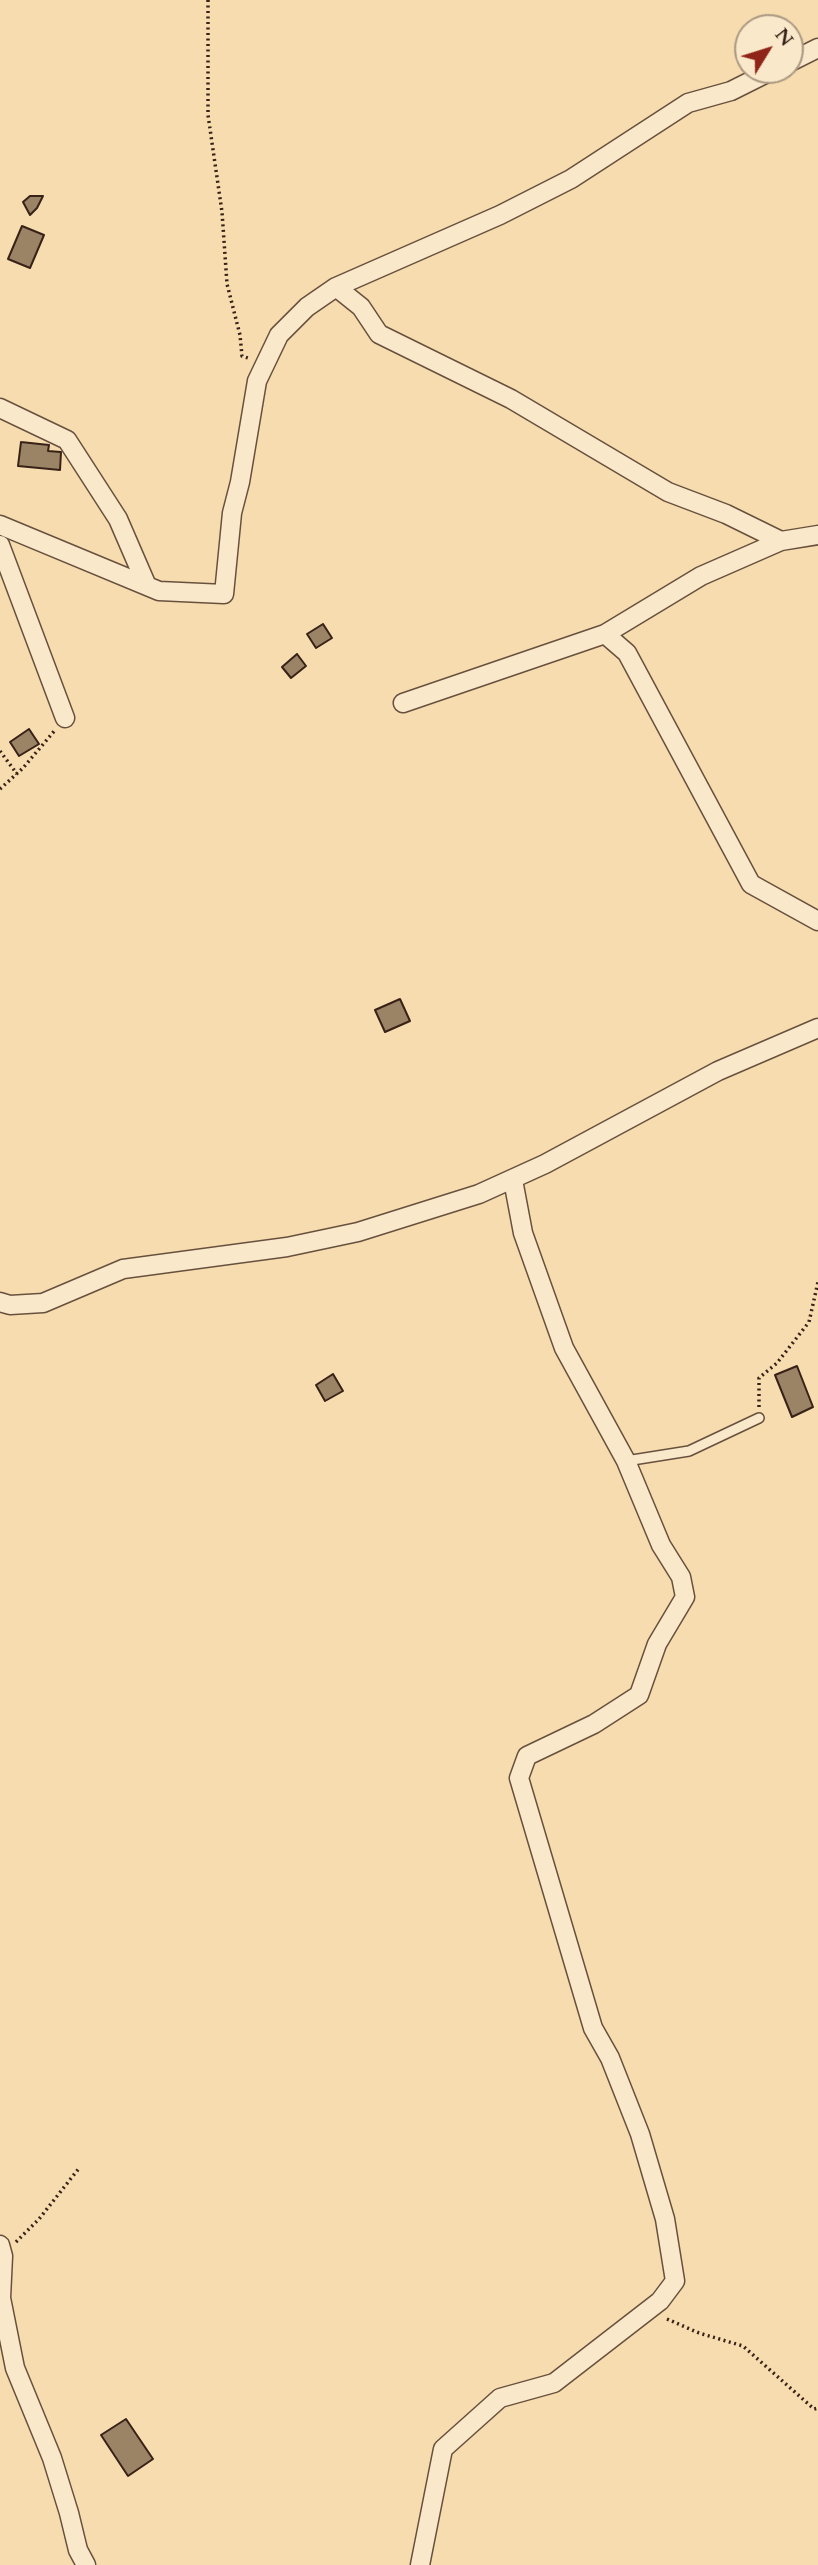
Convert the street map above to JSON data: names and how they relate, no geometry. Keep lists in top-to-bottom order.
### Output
{
  "north": "top right"
}
